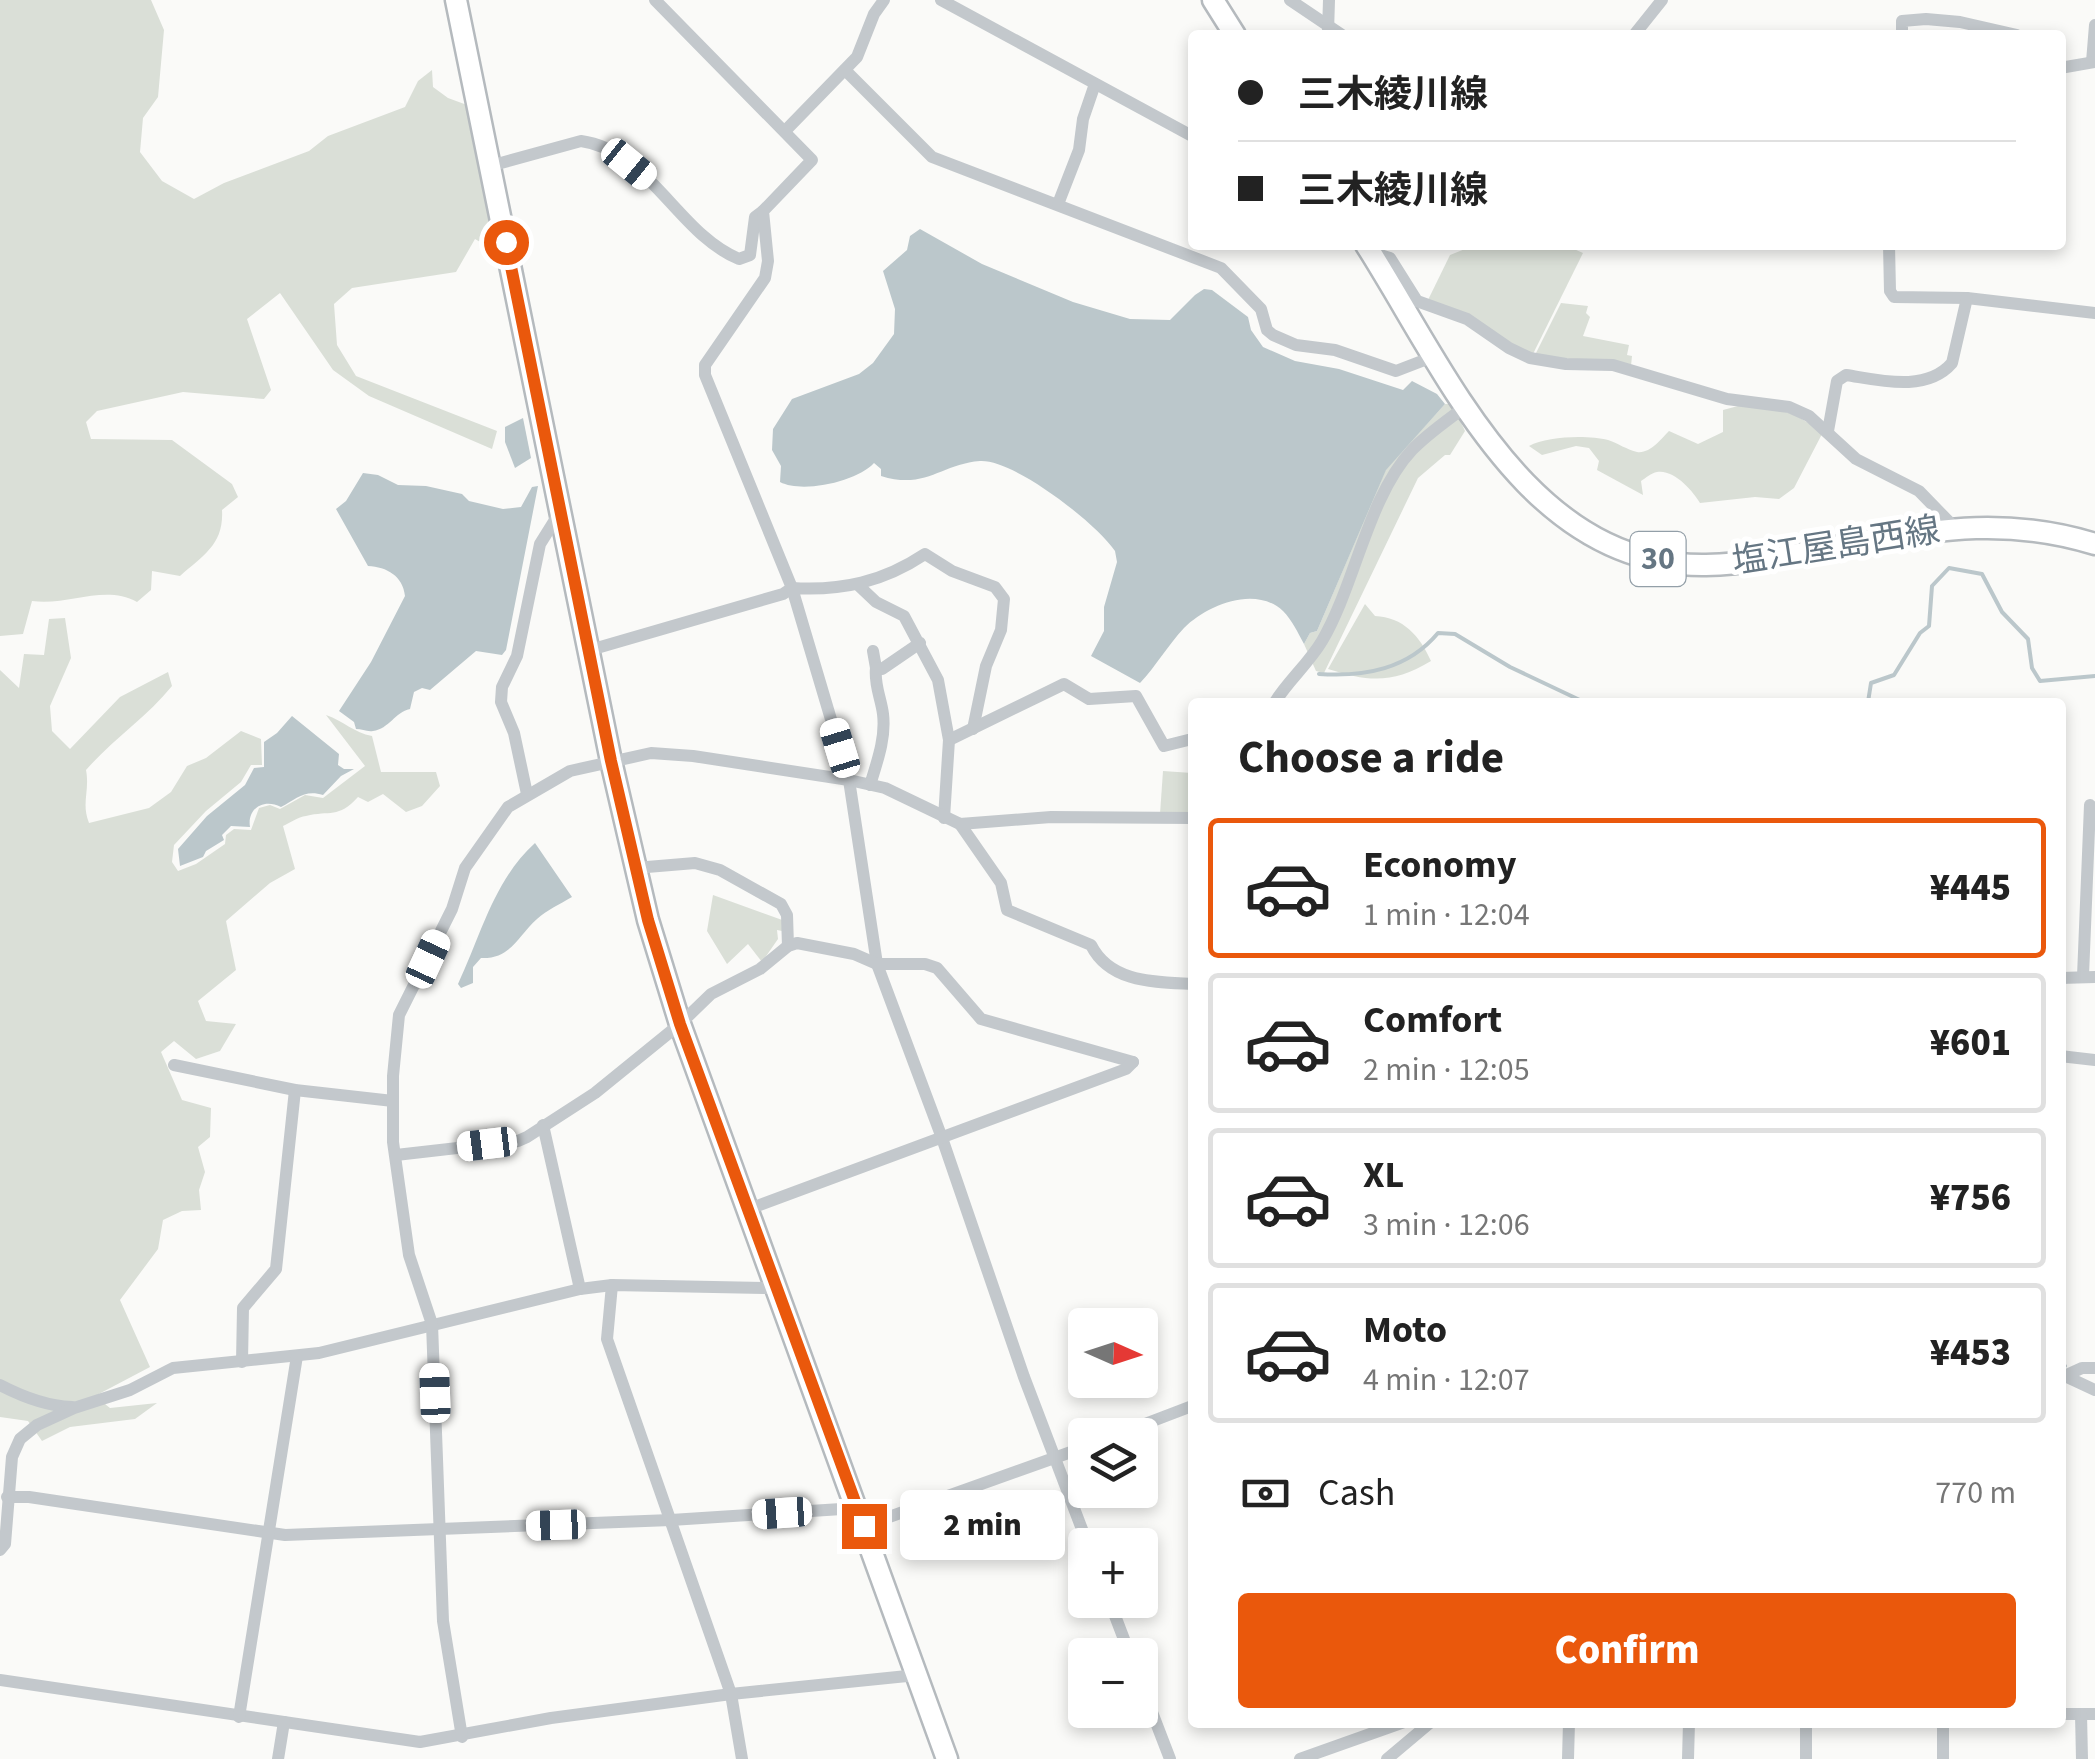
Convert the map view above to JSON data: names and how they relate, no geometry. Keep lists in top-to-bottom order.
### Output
{
  "streets": {
    "main road": ["塩江屋島西線", "30"]
  },
  "north": "right",
  "page": {
    "banner": ["三木綾川線", "三木綾川線"],
    "heading": "Choose a ride",
    "list": [
      {
        "name": "Economy",
        "note": "1 min · 12:04",
        "value": "¥445"
      },
      {
        "name": "Comfort",
        "note": "2 min · 12:05",
        "value": "¥601"
      },
      {
        "name": "XL",
        "note": "3 min · 12:06",
        "value": "¥756"
      },
      {
        "name": "Moto",
        "note": "4 min · 12:07",
        "value": "¥453"
      }
    ],
    "map_buttons": ["+", "−"],
    "pay": ["Cash", "770 m"],
    "bubble": "2 min",
    "buttons": "Confirm"
  }
}
